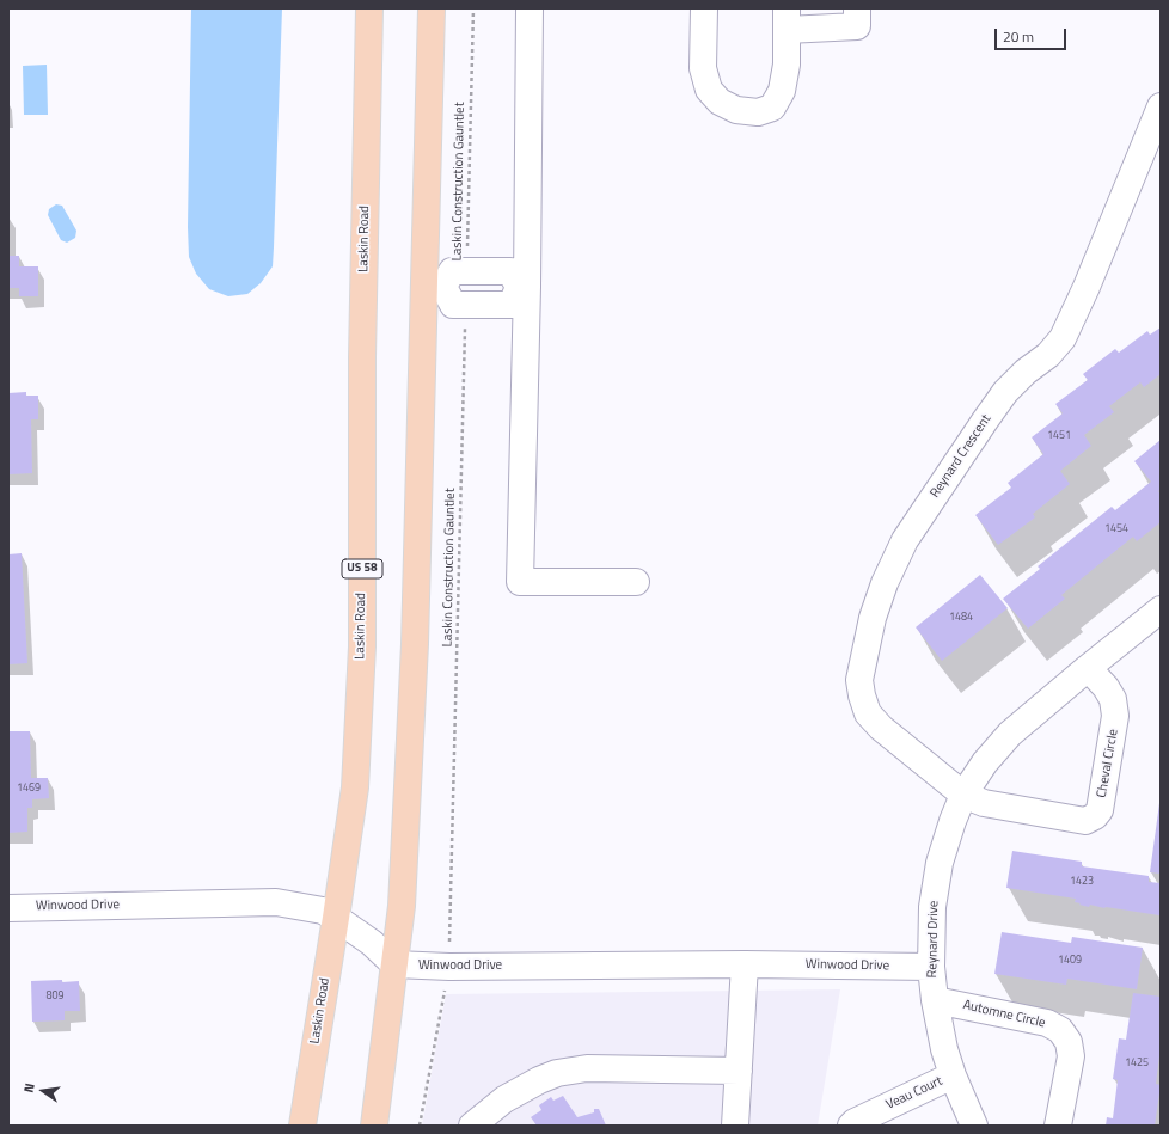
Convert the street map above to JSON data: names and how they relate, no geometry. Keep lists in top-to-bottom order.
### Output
{
  "streets": {
    "main road": ["Laskin Road", "US 58"],
    "street": [
      "Reynard Crescent",
      "Cheval Circle",
      "Winwood Drive",
      "Reynard Drive",
      "Automne Circle",
      "Veau Court"
    ],
    "path": ["Laskin Construction Gauntlet"]
  },
  "crossings": [
    ["Laskin Construction Gauntlet", "Winwood Drive"],
    ["Laskin Road", "Winwood Drive"],
    ["Reynard Crescent", "Cheval Circle"],
    ["Reynard Crescent", "Reynard Drive"],
    ["Cheval Circle", "Reynard Drive"],
    ["Winwood Drive", "Reynard Drive"],
    ["Reynard Drive", "Automne Circle"],
    ["Reynard Drive", "Veau Court"]
  ],
  "house_numbers": [
    "1451",
    "1454",
    "1484",
    "1469",
    "1423",
    "1409",
    "809",
    "1425"
  ],
  "scale_bar": "20 m",
  "north": "left"
}
